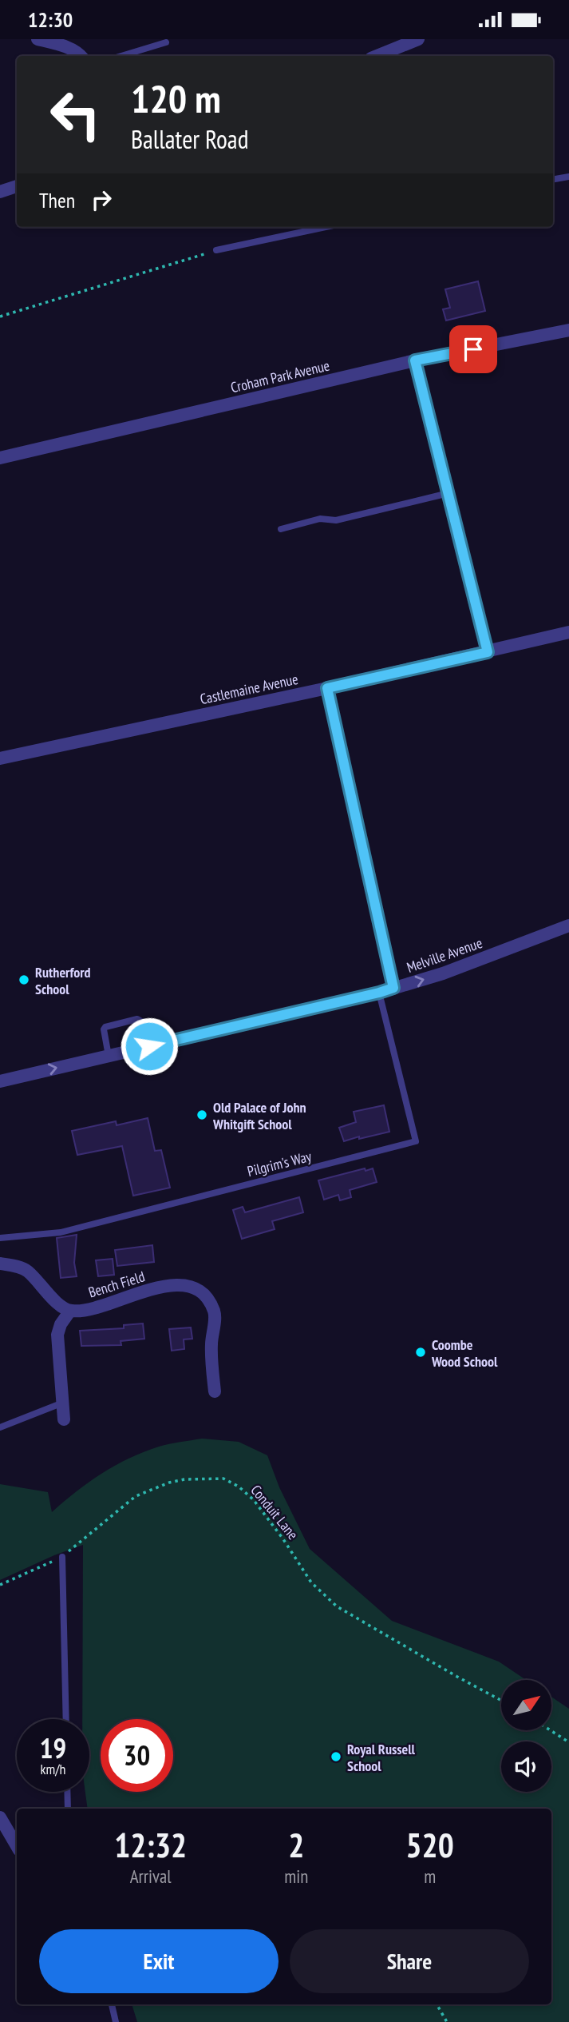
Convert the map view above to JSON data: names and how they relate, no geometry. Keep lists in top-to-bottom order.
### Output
{
  "streets": {
    "street": [
      "Croham Park Avenue",
      "Castlemaine Avenue",
      "Melville Avenue",
      "Bench Field"
    ],
    "lane": ["Pilgrim's Way"],
    "path": ["Conduit Lane"]
  },
  "crossings": [
    ["Melville Avenue", "Pilgrim's Way"]
  ],
  "one_way": ["Melville Avenue"],
  "places": [
    "Rutherford School",
    "Old Palace of John Whitgift School",
    "Coombe Wood School",
    "Royal Russell School"
  ],
  "north": "top right",
  "page": {
    "status": "12:30",
    "turn": ["120 m", "Ballater Road"],
    "then": "Then",
    "speed": "19 km/h",
    "limit": "30",
    "eta": [
      "12:32",
      "Arrival",
      "2",
      "min",
      "520",
      "m"
    ],
    "buttons": ["Exit", "Share"]
  }
}
